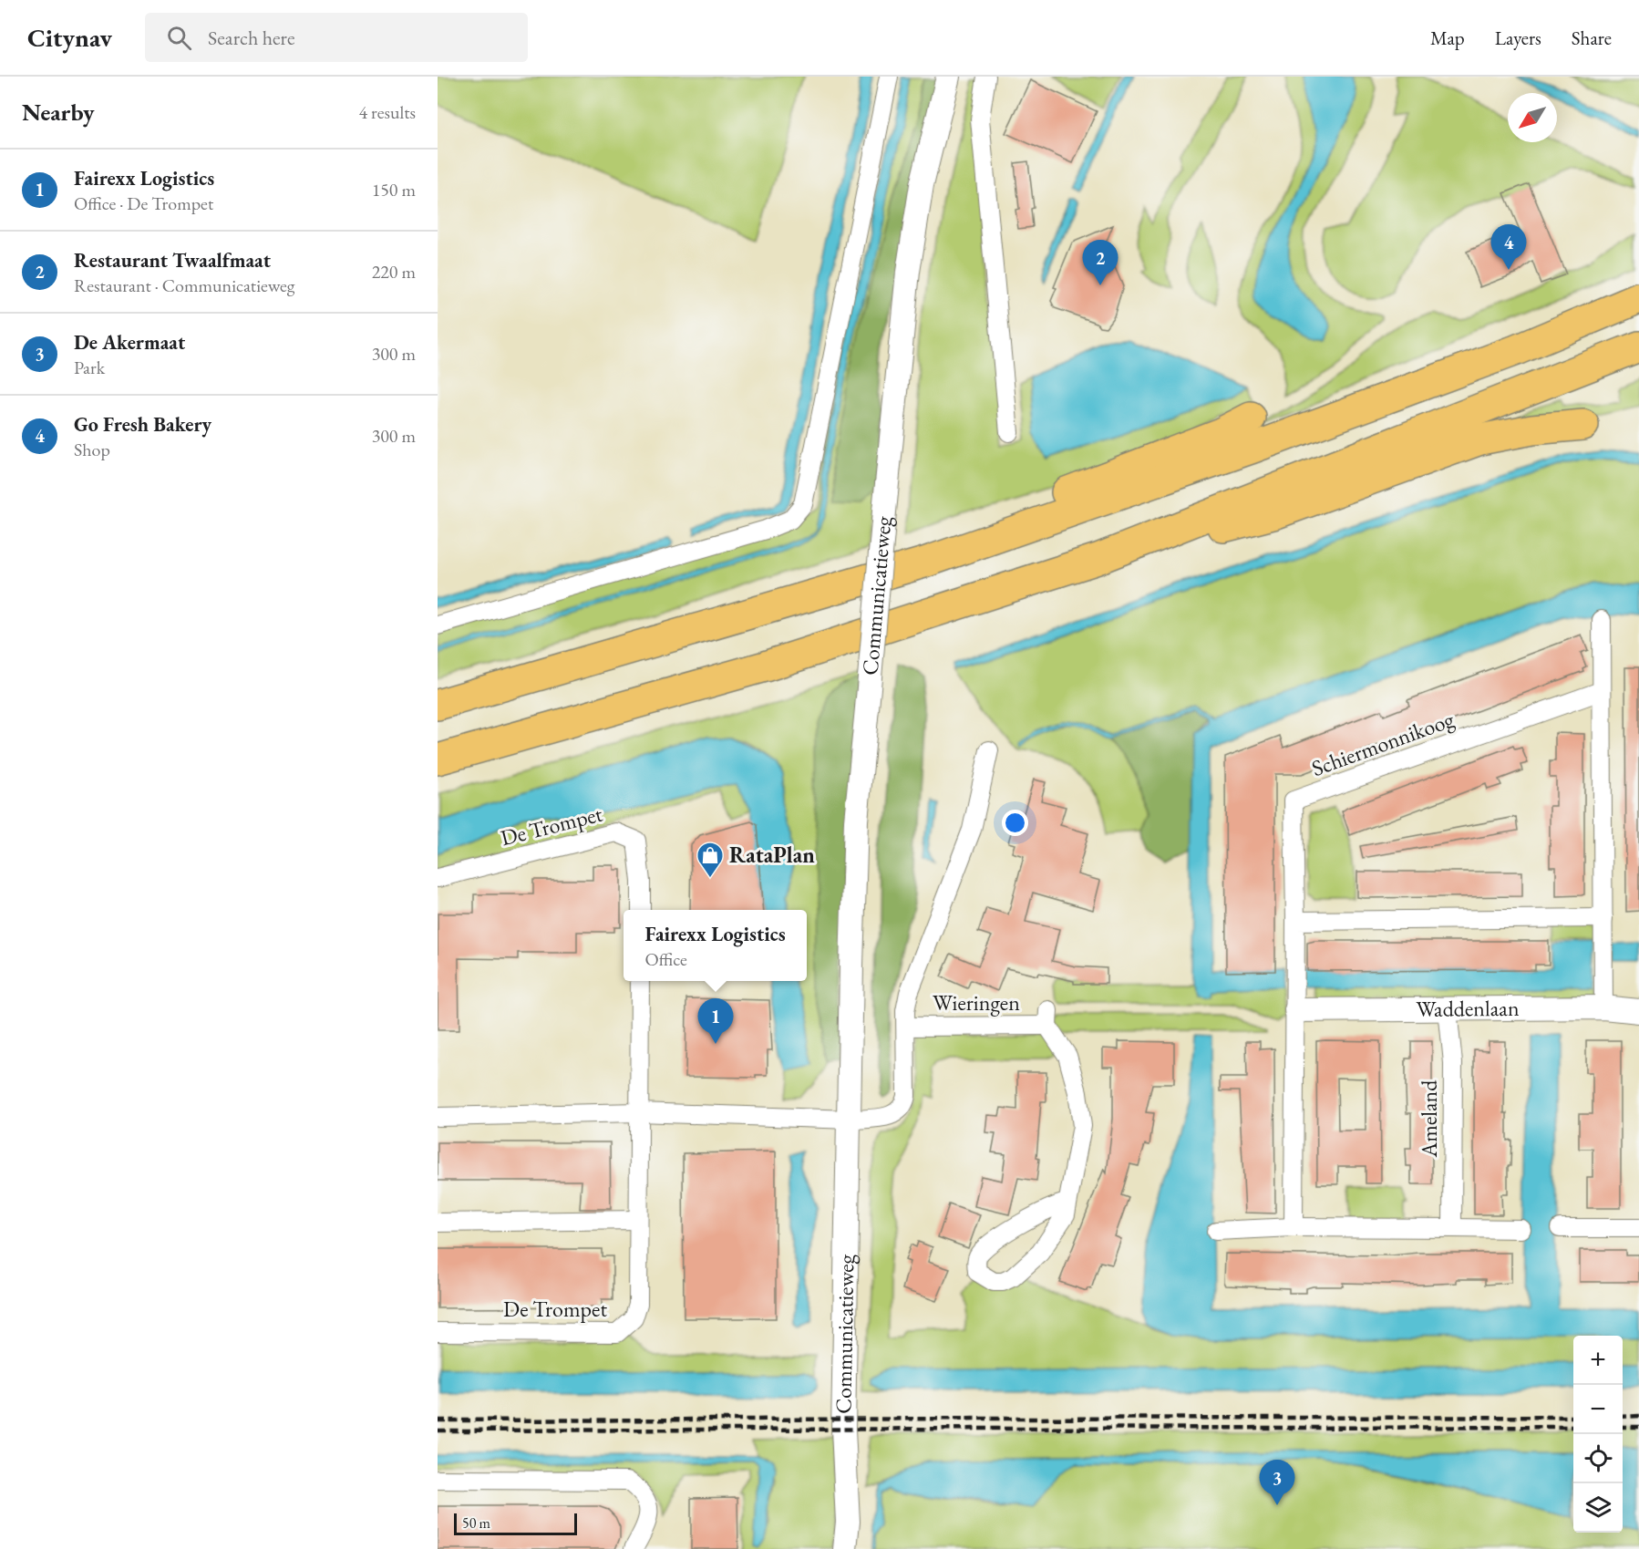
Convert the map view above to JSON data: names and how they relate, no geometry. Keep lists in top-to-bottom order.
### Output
{
  "streets": {
    "street": [
      "Communicatieweg",
      "Schiermonnikoog",
      "De Trompet",
      "Wieringen",
      "Waddenlaan",
      "Ameland"
    ]
  },
  "crossings": [
    ["Schiermonnikoog", "Waddenlaan"],
    ["Waddenlaan", "Ameland"]
  ],
  "places": {
    "shop": ["RataPlan"]
  },
  "scale_bar": "50 m",
  "north": "bottom left",
  "page": {
    "header": "Citynav",
    "search": "Search here",
    "nav": ["Map", "Layers", "Share"],
    "heading": ["Nearby", "4 results"],
    "list": [
      {
        "mark": "1",
        "name": "Fairexx Logistics",
        "note": "Office · De Trompet",
        "value": "150 m"
      },
      {
        "mark": "2",
        "name": "Restaurant Twaalfmaat",
        "note": "Restaurant · Communicatieweg",
        "value": "220 m"
      },
      {
        "mark": "3",
        "name": "De Akermaat",
        "note": "Park",
        "value": "300 m"
      },
      {
        "mark": "4",
        "name": "Go Fresh Bakery",
        "note": "Shop",
        "value": "300 m"
      }
    ],
    "pins": [
      "4",
      "2",
      "1",
      "3"
    ],
    "popup": ["Fairexx Logistics", "Office"],
    "map_buttons": ["+", "−"],
    "scale": "50 m"
  }
}
